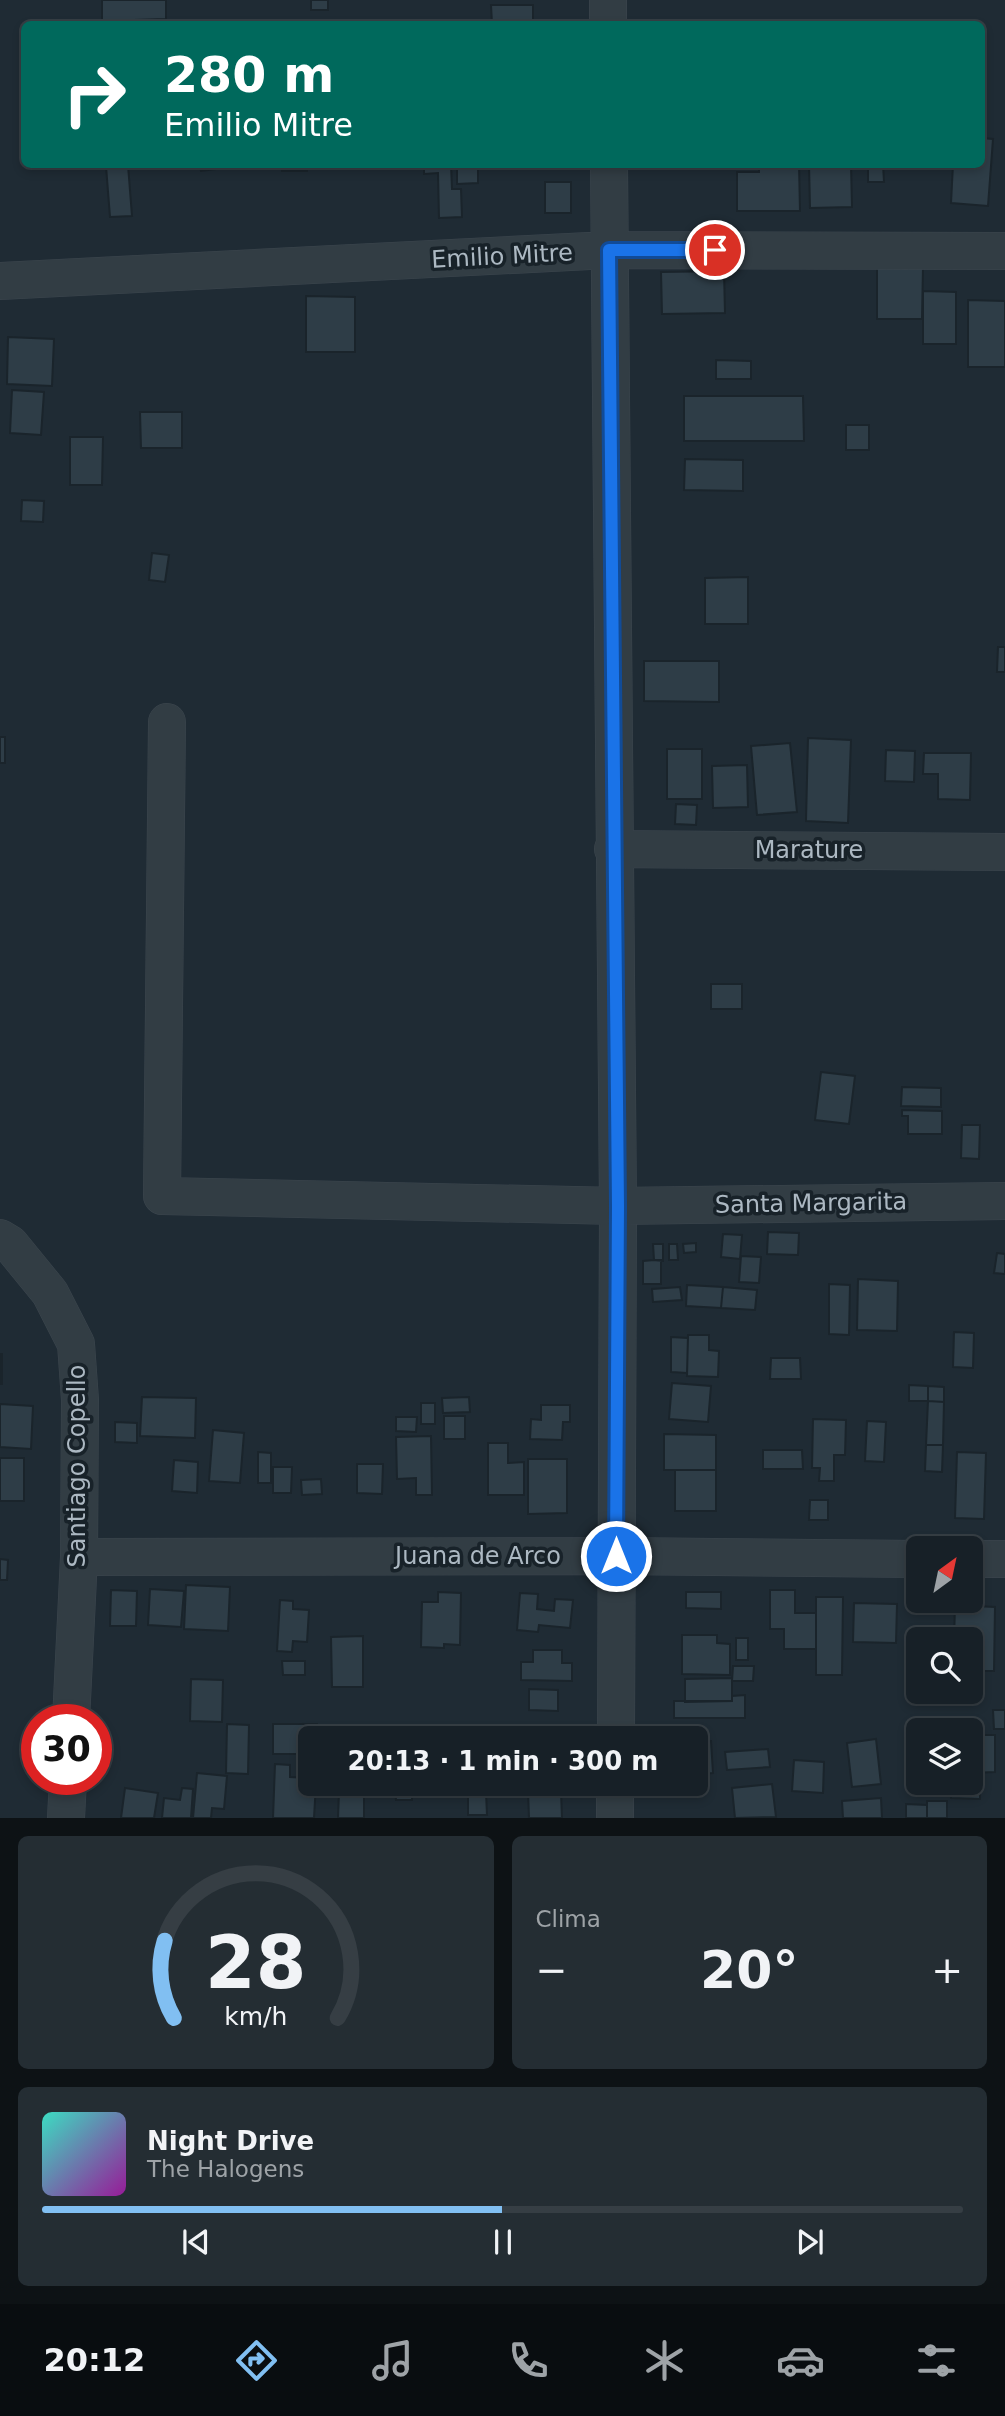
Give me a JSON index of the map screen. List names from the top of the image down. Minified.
{"streets":{"street":["Emilio Mitre","Marature","Santa Margarita","Santiago Copello","Juana de Arco"]},"crossings":[["Santiago Copello","Juana de Arco"]],"north":"top right","page":{"turn":["280 m","Emilio Mitre"],"limit":"30","trip":"20:13 · 1 min · 300 m","tile":"Clima","heat":["−","20°","+"],"song":["Night Drive","The Halogens"],"tabs":"20:12","gauge":["28","km/h"]}}
